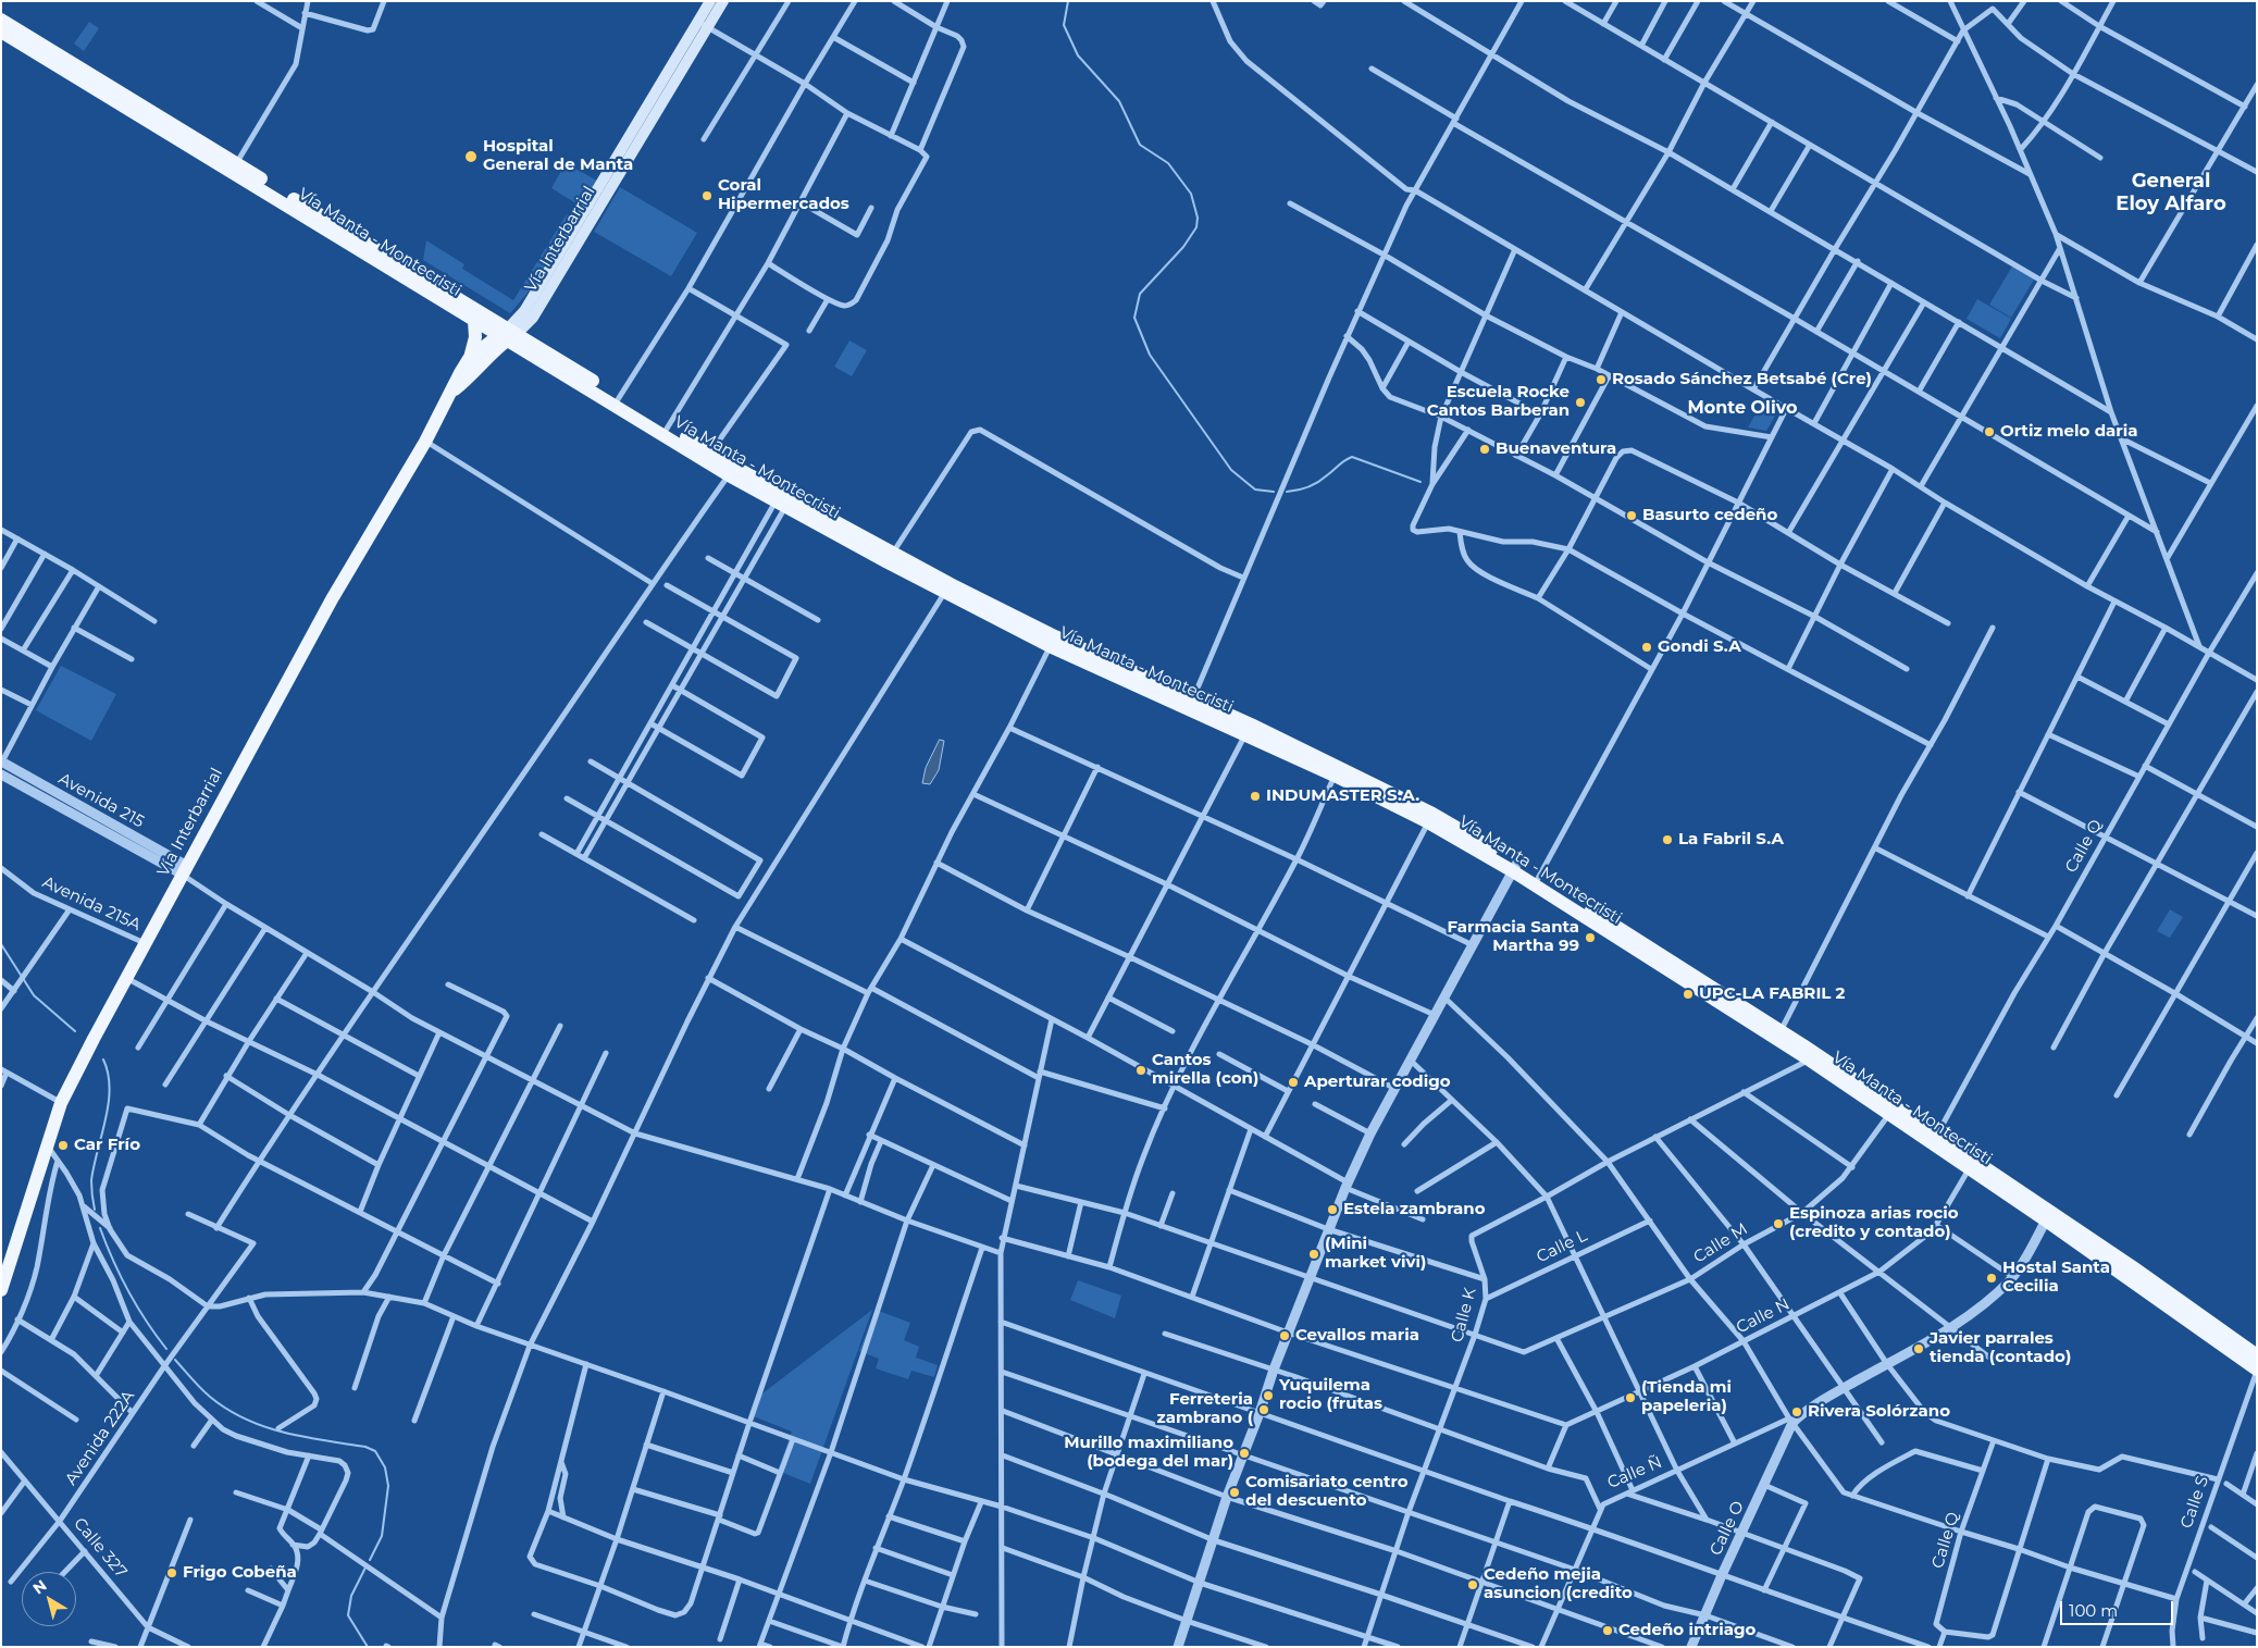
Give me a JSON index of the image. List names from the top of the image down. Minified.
{"streets":{"main road":["Vía Interbarrial","Vía Manta - Montecristi"],"street":["Avenida 215","Calle Q","Avenida 215A","Calle M","Calle L","Calle K","Calle N","Avenida 222A","Calle Ñ","Calle S","Calle O","Calle 327"]},"crossings":[["Vía Interbarrial","Vía Manta - Montecristi"],["Vía Interbarrial","Avenida 215"],["Vía Interbarrial","Avenida 215A"],["Vía Manta - Montecristi","Calle Q"],["Vía Manta - Montecristi","Calle M"],["Vía Manta - Montecristi","Calle K"],["Vía Manta - Montecristi","Calle N"],["Vía Manta - Montecristi","Calle Ñ"],["Vía Manta - Montecristi","Calle S"],["Calle M","Calle K"],["Calle L","Calle K"],["Avenida 222A","Calle 327"],["Calle Ñ","Calle O"]],"districts":["General Eloy Alfaro","Monte Olivo"],"places":["Hospital General de Manta","Coral Hipermercados","Rosado Sánchez Betsabé (Cre)","Escuela Rocke Cantos Barberan","Ortiz melo daria","Buenaventura","Basurto cedeño","Gondi S.A","INDUMASTER S.A.","La Fabril S.A","Farmacia Santa Martha 99","UPC-LA FABRIL 2","Cantos mirella (con)","Aperturar codigo","Car Frío","Estela zambrano","Espinoza arias rocio (credito y contado)","(Mini market vivi)","Hostal Santa Cecilia","Cevallos maria","Javier parrales tienda (contado)","Yuquilema rocio (frutas","(Tienda mi papeleria)","Ferreteria zambrano (","Rivera Solórzano","Murillo maximiliano (bodega del mar)","Comisariato centro del descuento","Frigo Cobeña","Cedeño mejia asuncion (credito","Cedeño intriago"],"scale_bar":"100 m","north":"top left"}
